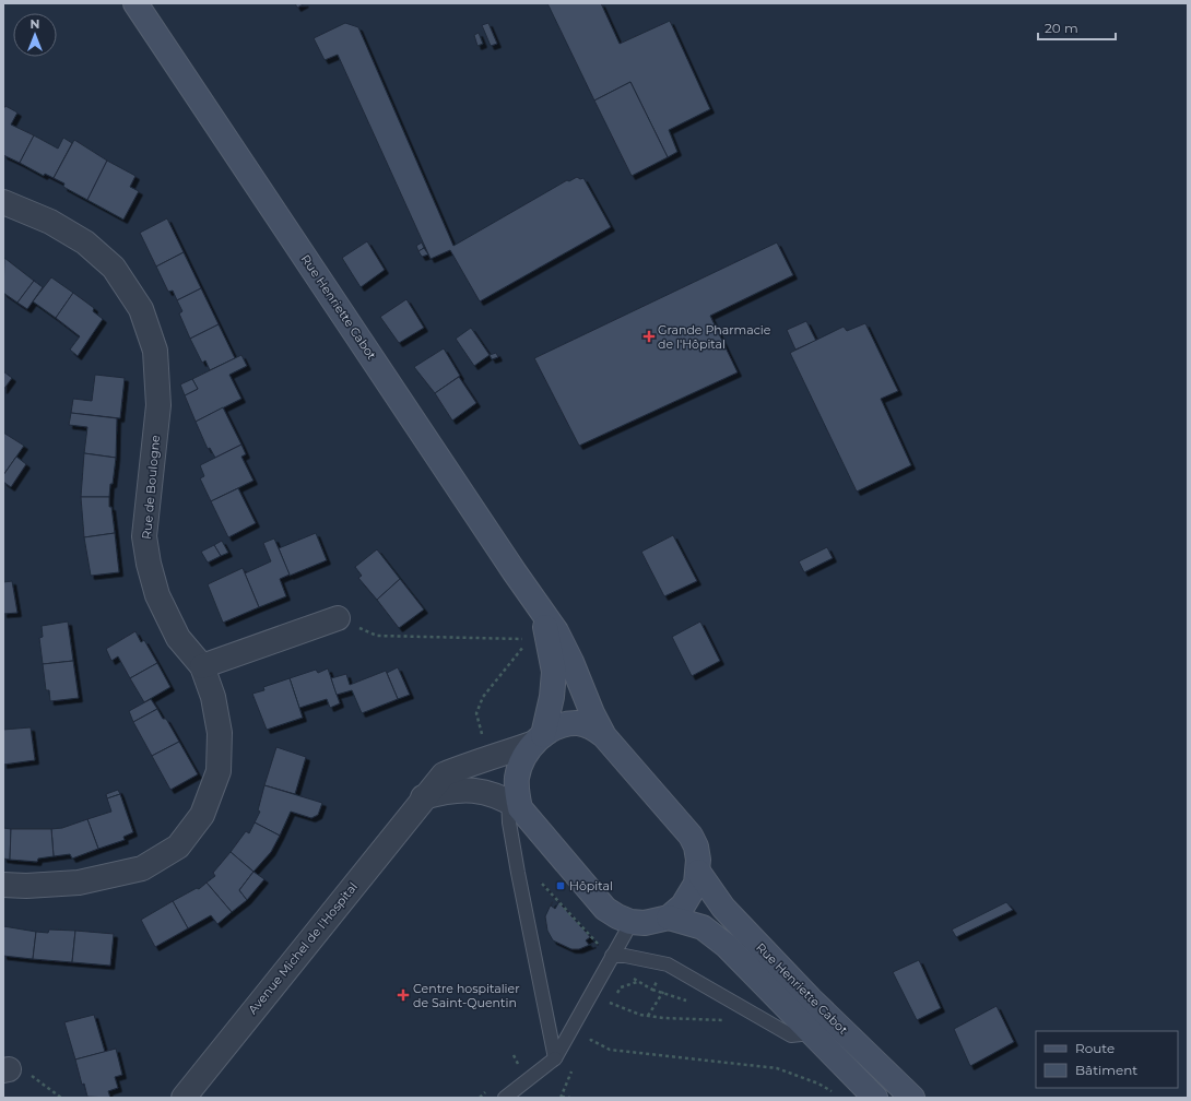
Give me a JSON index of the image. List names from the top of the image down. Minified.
{"streets":{"street":["Rue Henriette Cabot","Rue de Boulogne","Avenue Michel de l'Hospital"]},"crossings":[["Rue Henriette Cabot","Avenue Michel de l'Hospital"]],"places":{"health":["Grande Pharmacie de l'Hôpital","Centre hospitalier de Saint-Quentin"],"transit":["Hôpital"]},"legend":["Route","Bâtiment"],"scale_bar":"20 m","north":"top"}
